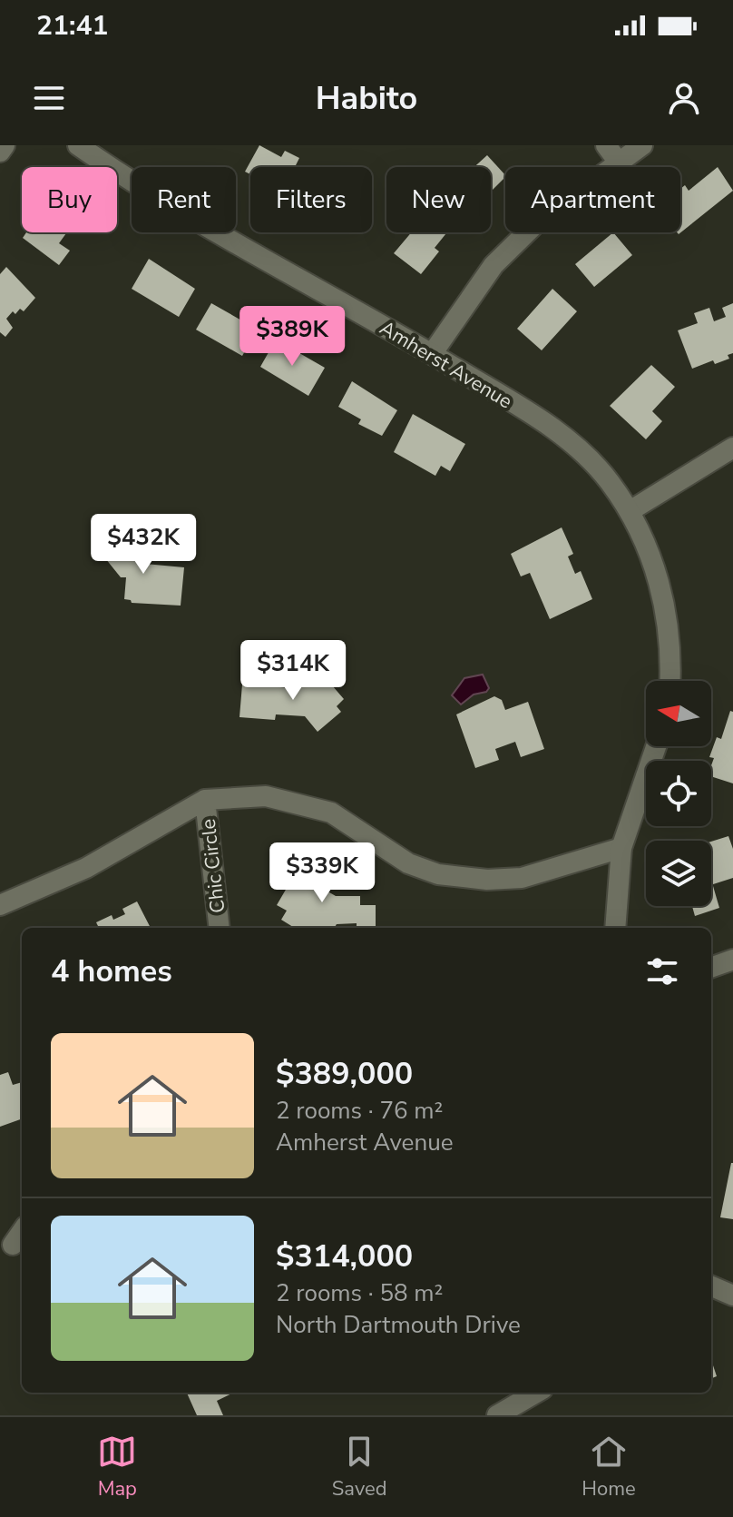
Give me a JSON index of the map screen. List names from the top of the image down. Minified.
{"streets":{"street":["Amherst Avenue","Chic Circle"]},"north":"left","page":{"status":"21:41","header":"Habito","chip":["Buy","Rent","Filters","New","Apartment"],"price":["$389K","$432K","$314K","$339K"],"heading":"4 homes","list":[{"name":"$389,000","note":"2 rooms · 76 m² · Amherst Avenue"},{"name":"$314,000","note":"2 rooms · 58 m² · North Dartmouth Drive"}],"tabs":["Map","Saved","Home"]}}
